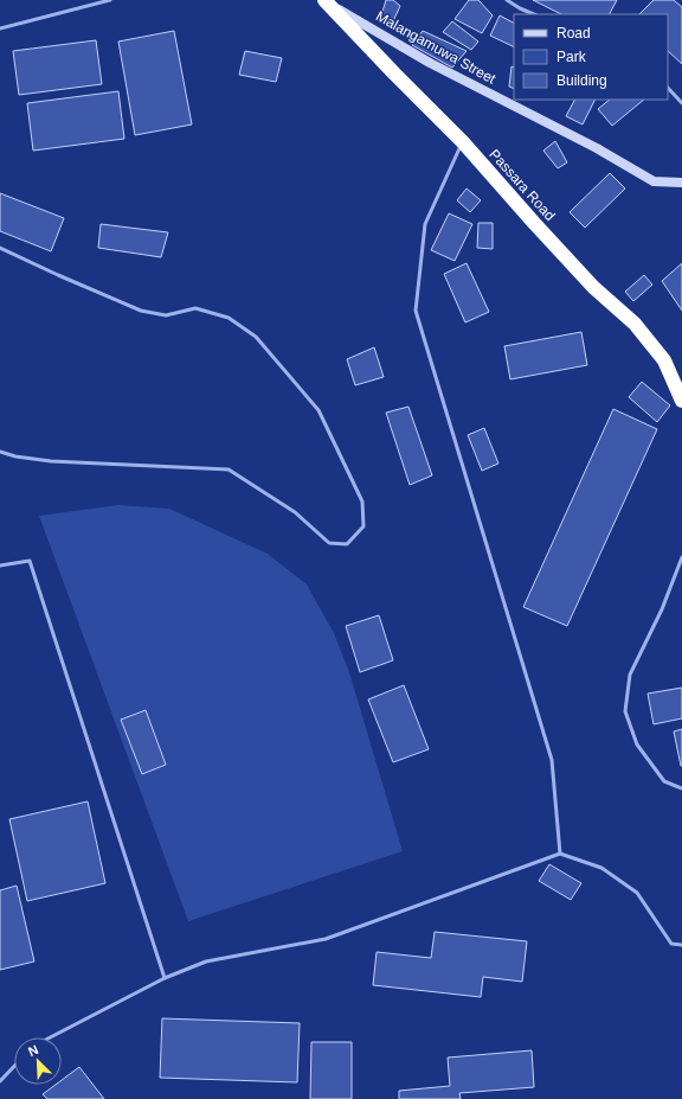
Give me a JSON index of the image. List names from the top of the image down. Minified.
{"streets":{"highway":["Passara Road"],"street":["Malangamuwa Street"]},"crossings":[["Malangamuwa Street","Passara Road"]],"legend":["Road","Park","Building"],"north":"top left"}
